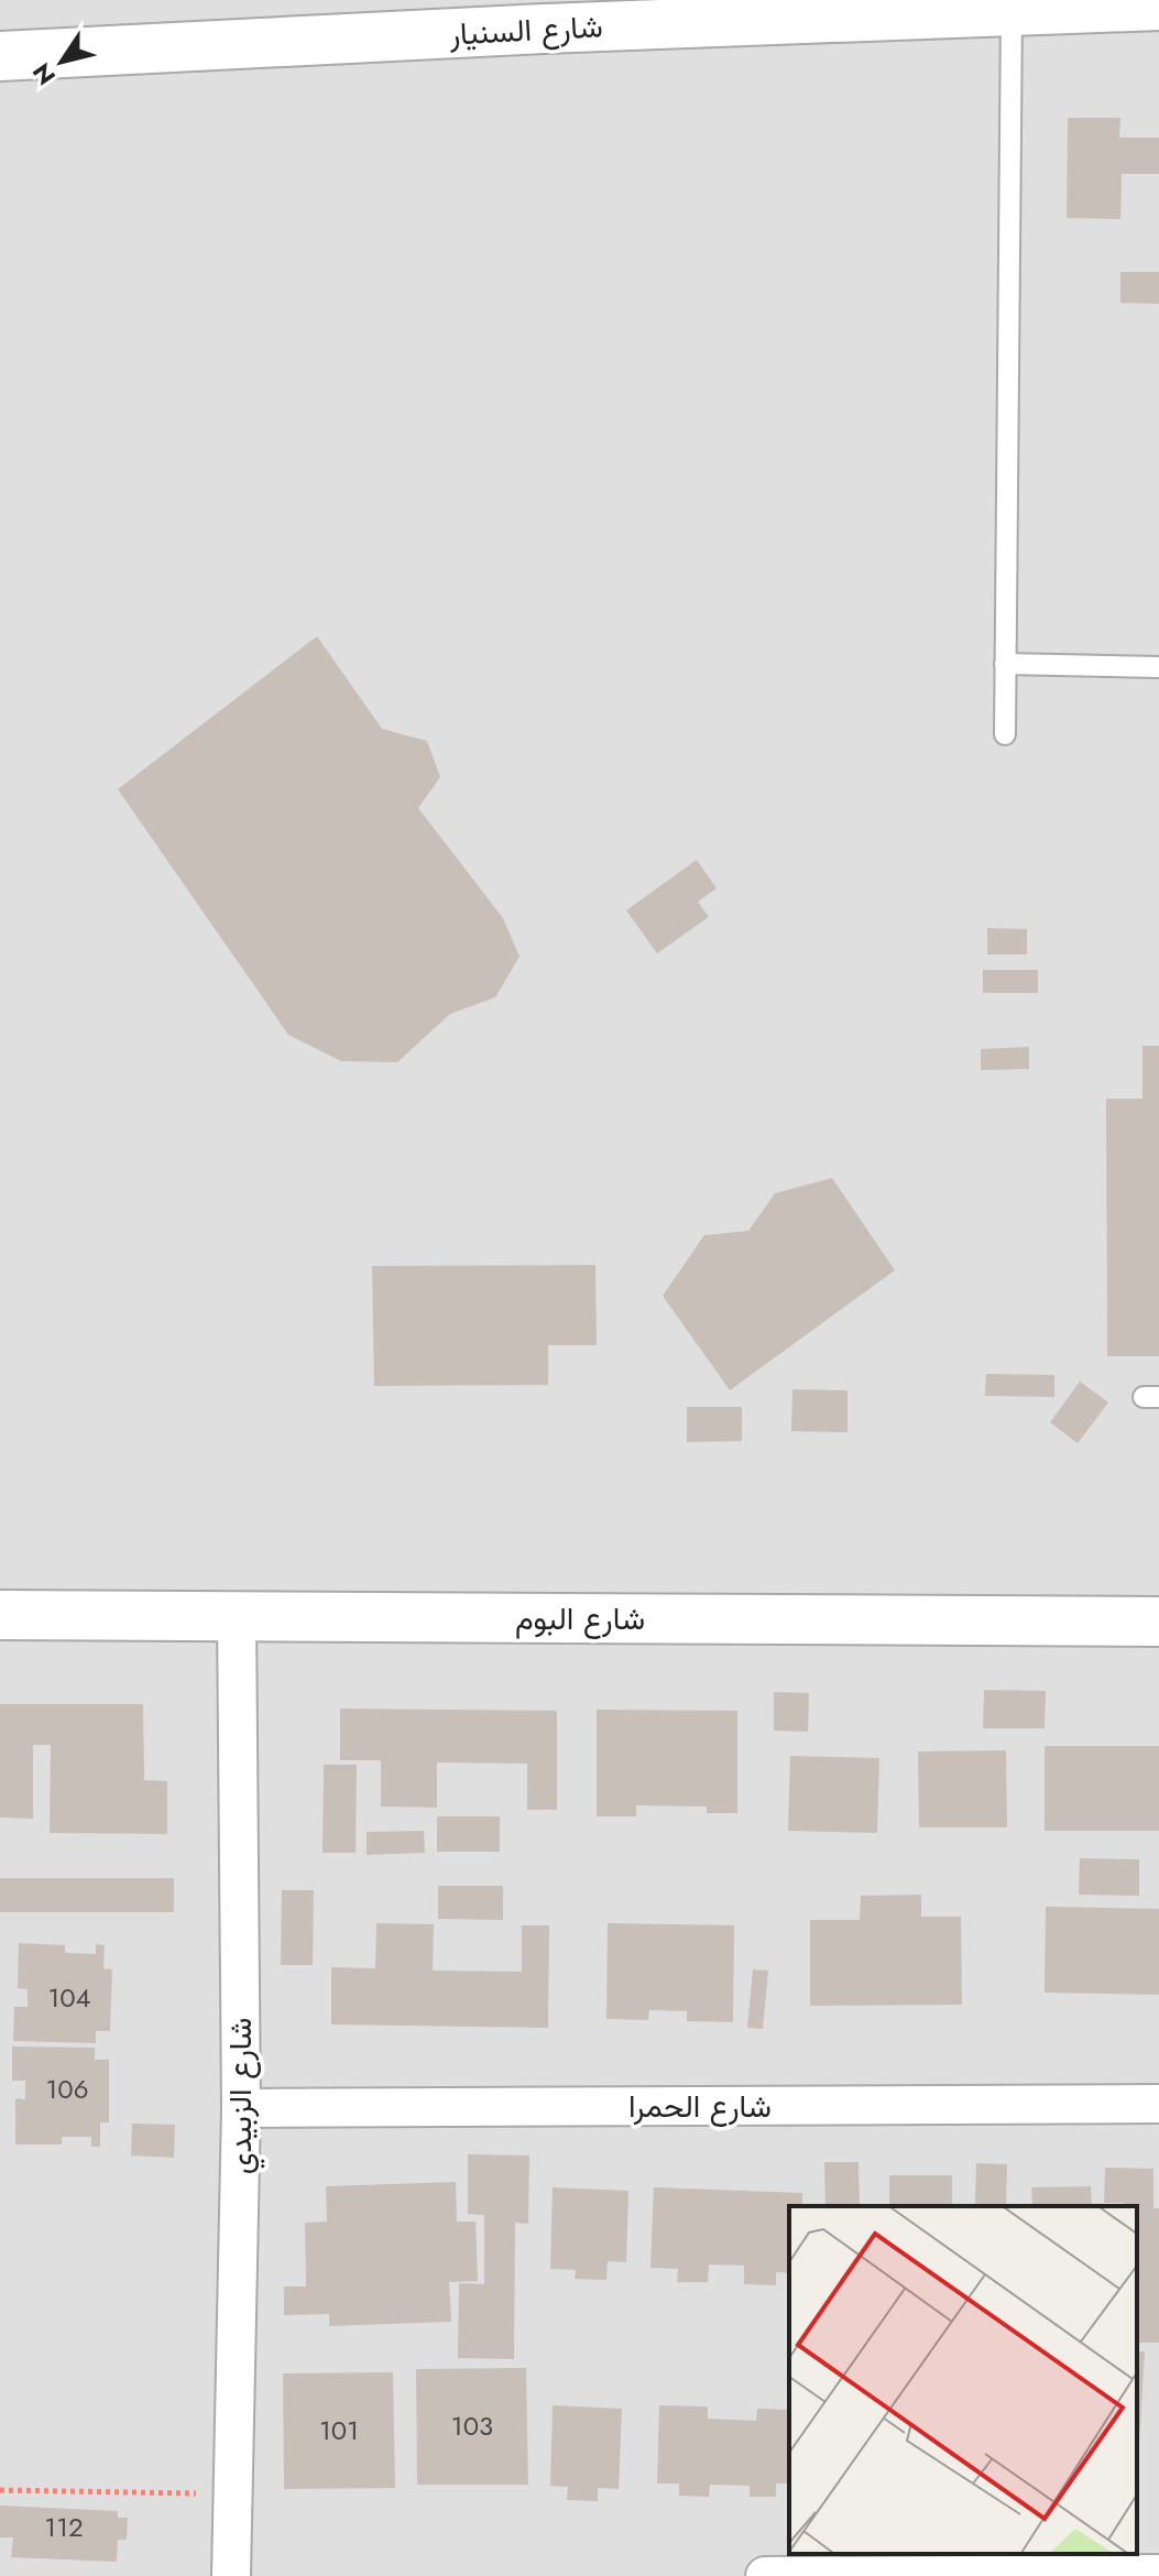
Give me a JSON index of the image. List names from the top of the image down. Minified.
{"streets":{"street":["شارع السنيار","شارع البوم","شارع الزبيدي","شارع الحمرا"]},"crossings":[["شارع البوم","شارع الزبيدي"],["شارع الزبيدي","شارع الحمرا"]],"house_numbers":["104","106","103","101","112"],"north":"bottom left"}
